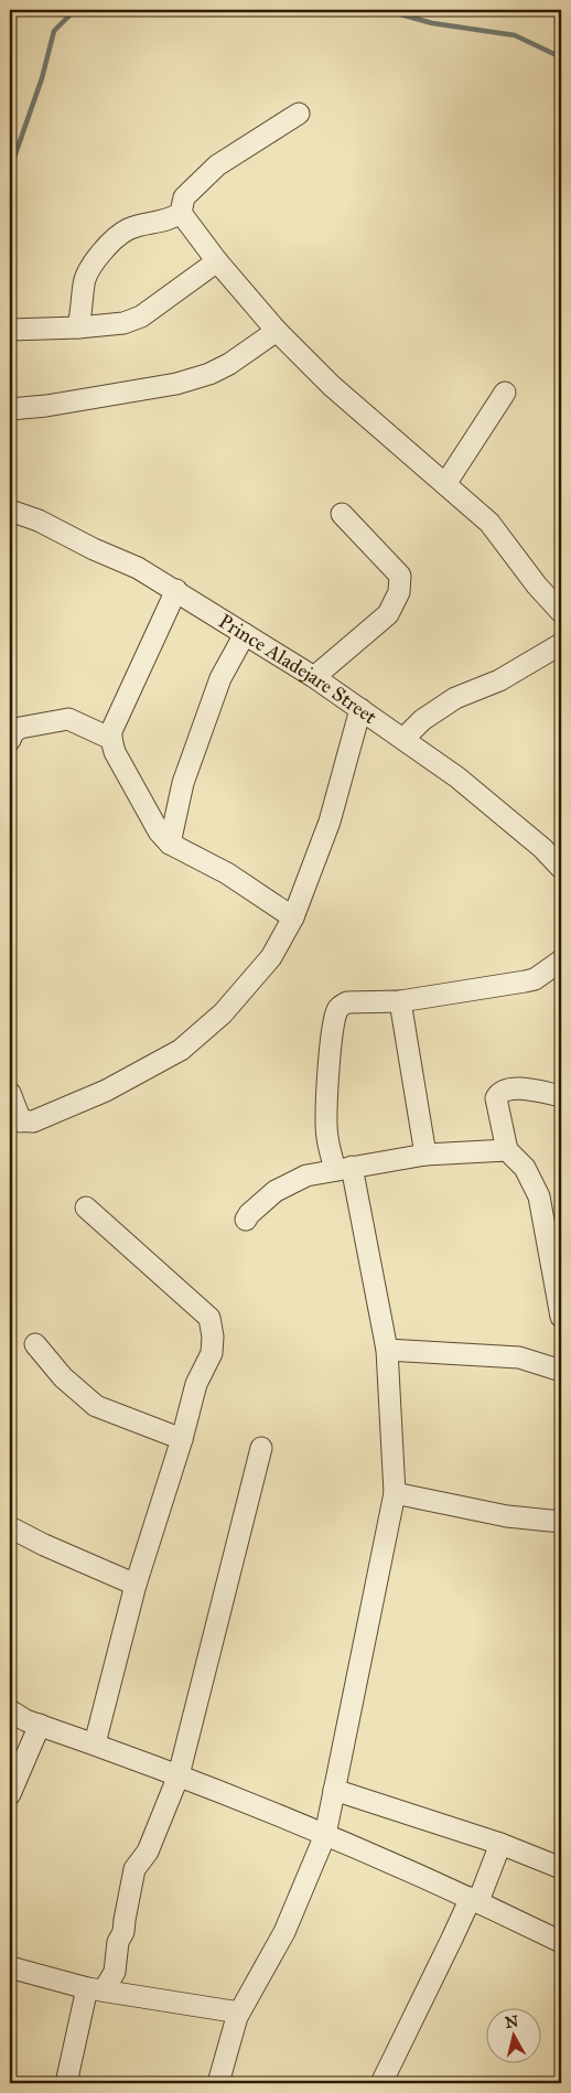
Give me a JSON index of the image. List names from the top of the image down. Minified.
{"streets":{"street":["Prince Aladejare Street"]},"north":"top"}
